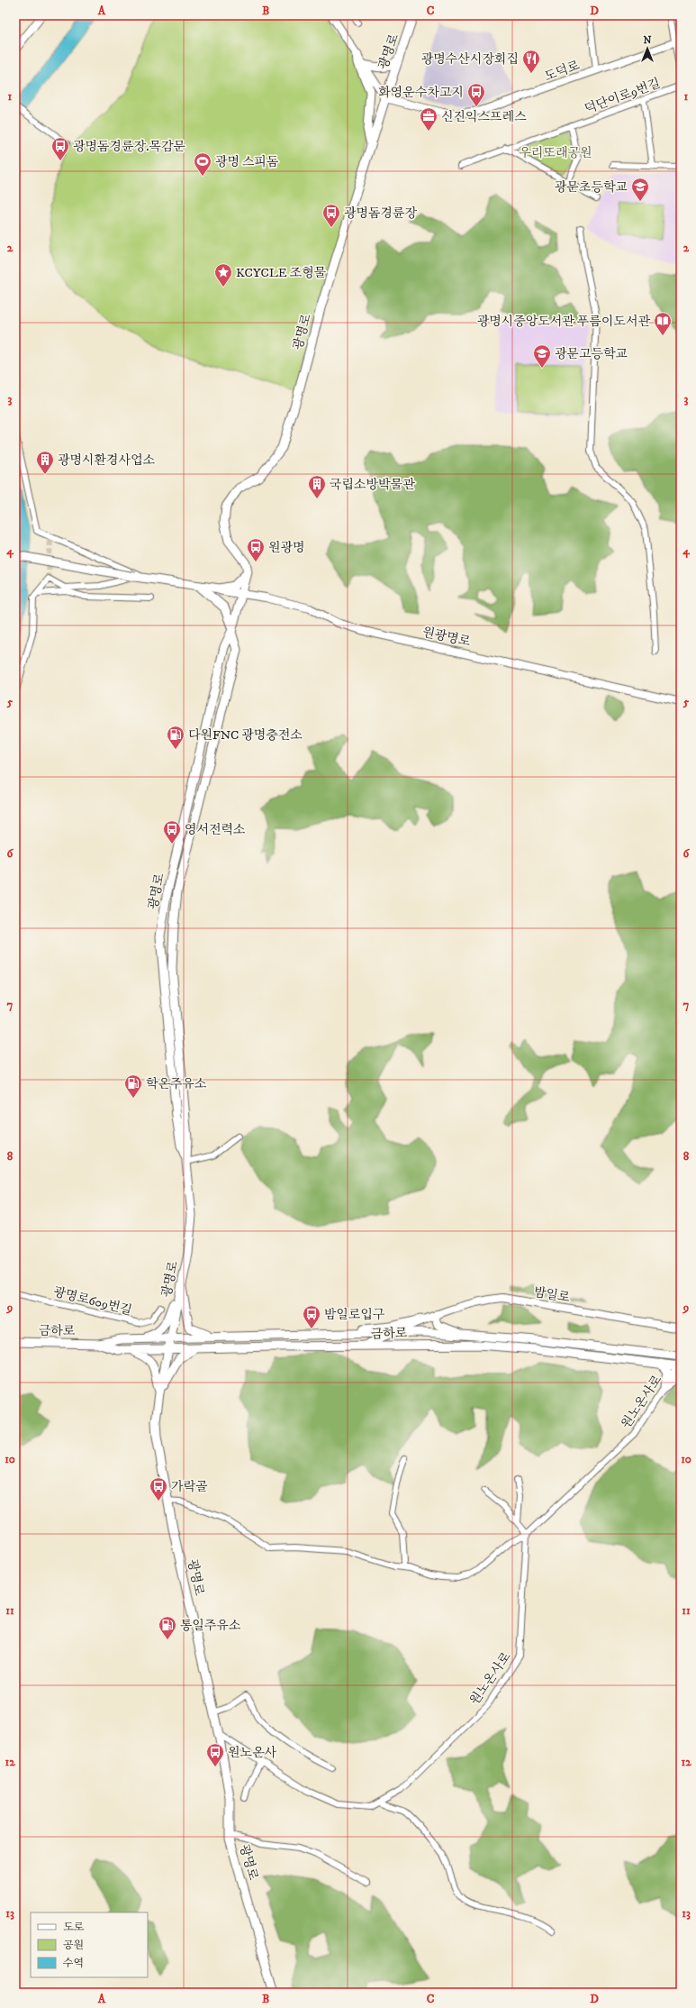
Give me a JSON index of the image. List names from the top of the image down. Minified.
{"streets":{"main road":["광명로","원광명로","금하로"],"street":["도덕로","덕단이로9번길","밤일로","광명로609번길","원노온사로"]},"crossings":[["광명로","도덕로"],["광명로","원광명로"],["광명로","금하로"],["광명로","원노온사로"],["밤일로","금하로"],["금하로","원노온사로"]],"parks":["우리또래공원"],"places":{"restaurant":["광명수산시장회집"],"bus stop":["화영운수차고지","광명돔경륜장.목감문","광명돔경륜장","원광명","영서전력소","밤일로입구","가락골","원노온사"],"office":["신진익스프레스"],"sports":["광명 스피돔"],"school or university":["광문초등학교","광문고등학교"],"place":["KCYCLE 조형물"],"library":["광명시중앙도서관 푸름이도서관"],"building":["광명시환경사업소","국립소방박물관"],"fuel station":["다원FNC 광명충전소","학온주유소","통일주유소"]},"legend":["도로","공원","수역"],"north":"top","grid":{"columns":["A","B","C","D"],"rows":["1","2","3","4","5","6","7","8","9","10","11","12","13"]}}
